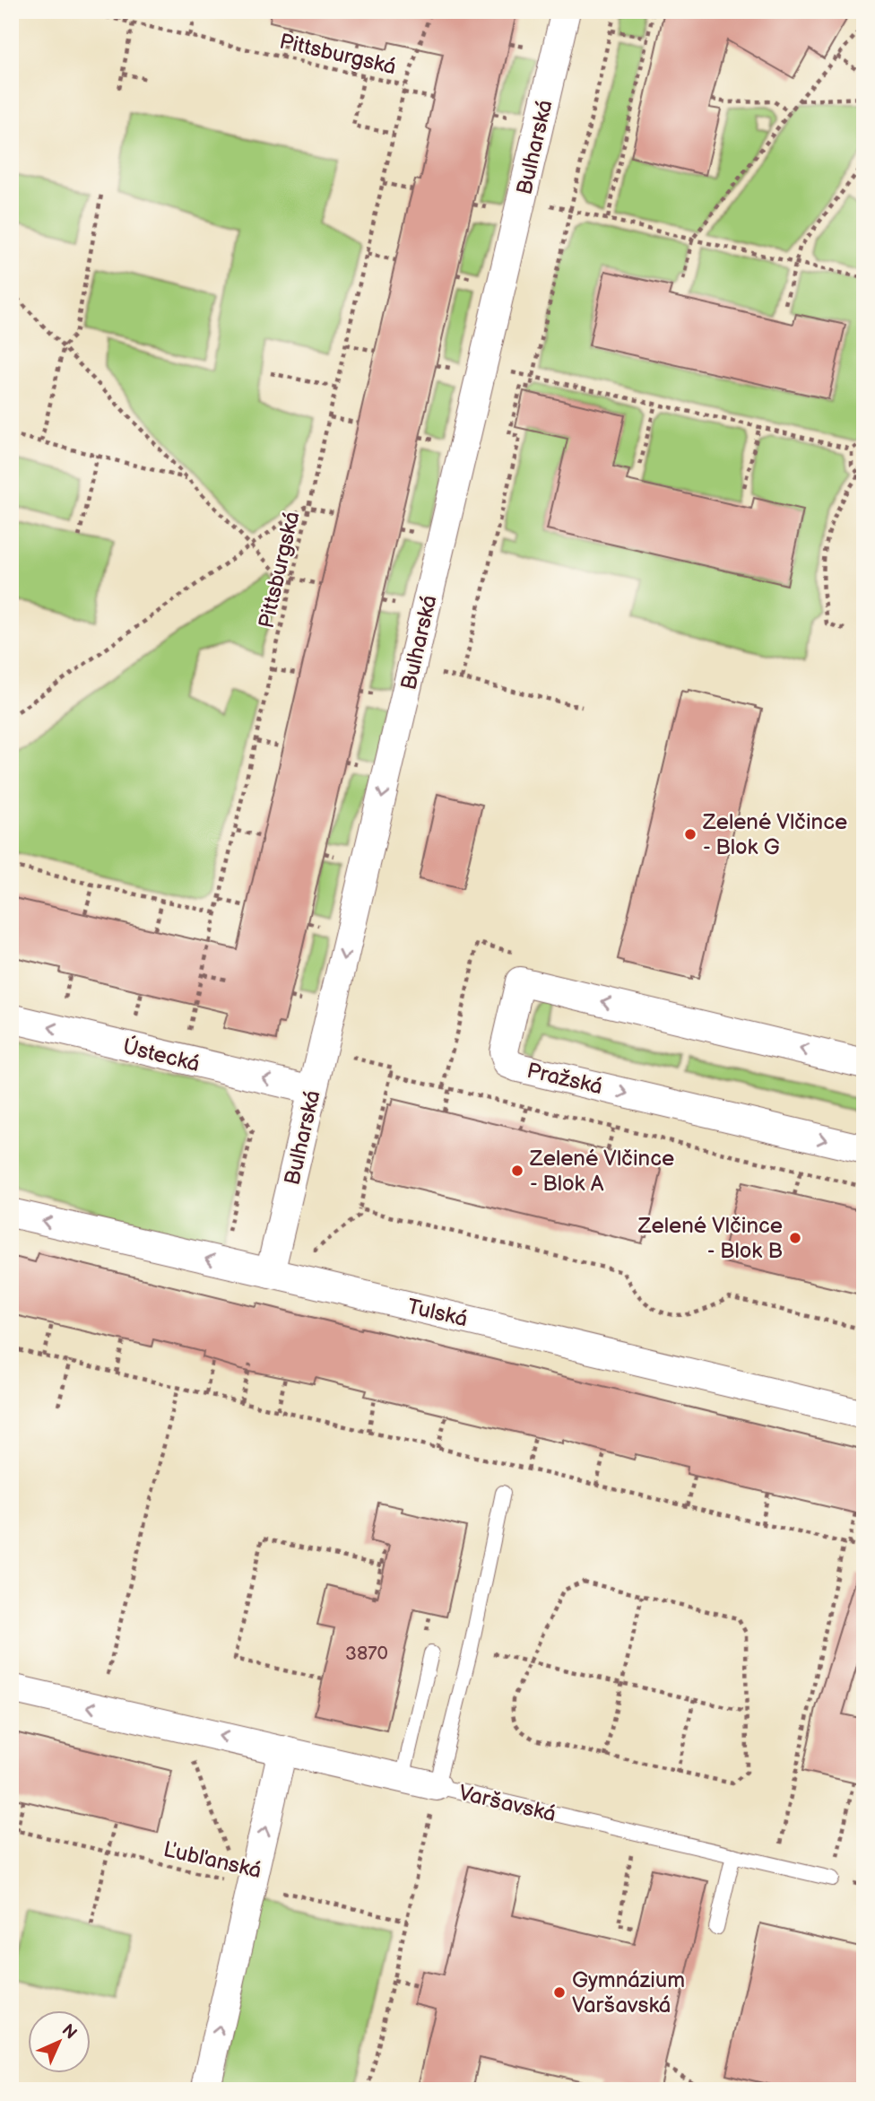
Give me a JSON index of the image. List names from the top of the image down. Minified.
{"streets":{"street":["Bulharská","Ústecká","Pražská","Tulská","Varšavská"],"path":["Pittsburgská","Ľubľanská"]},"crossings":[["Pittsburgská","Ústecká"],["Bulharská","Ústecká"],["Bulharská","Tulská"]],"one_way":["Ústecká"],"places":["Zelené Vlčince - Blok G","Zelené Vlčince - Blok A","Zelené Vlčince - Blok B","Gymnázium Varšavská"],"house_numbers":["3870"],"north":"top right"}
